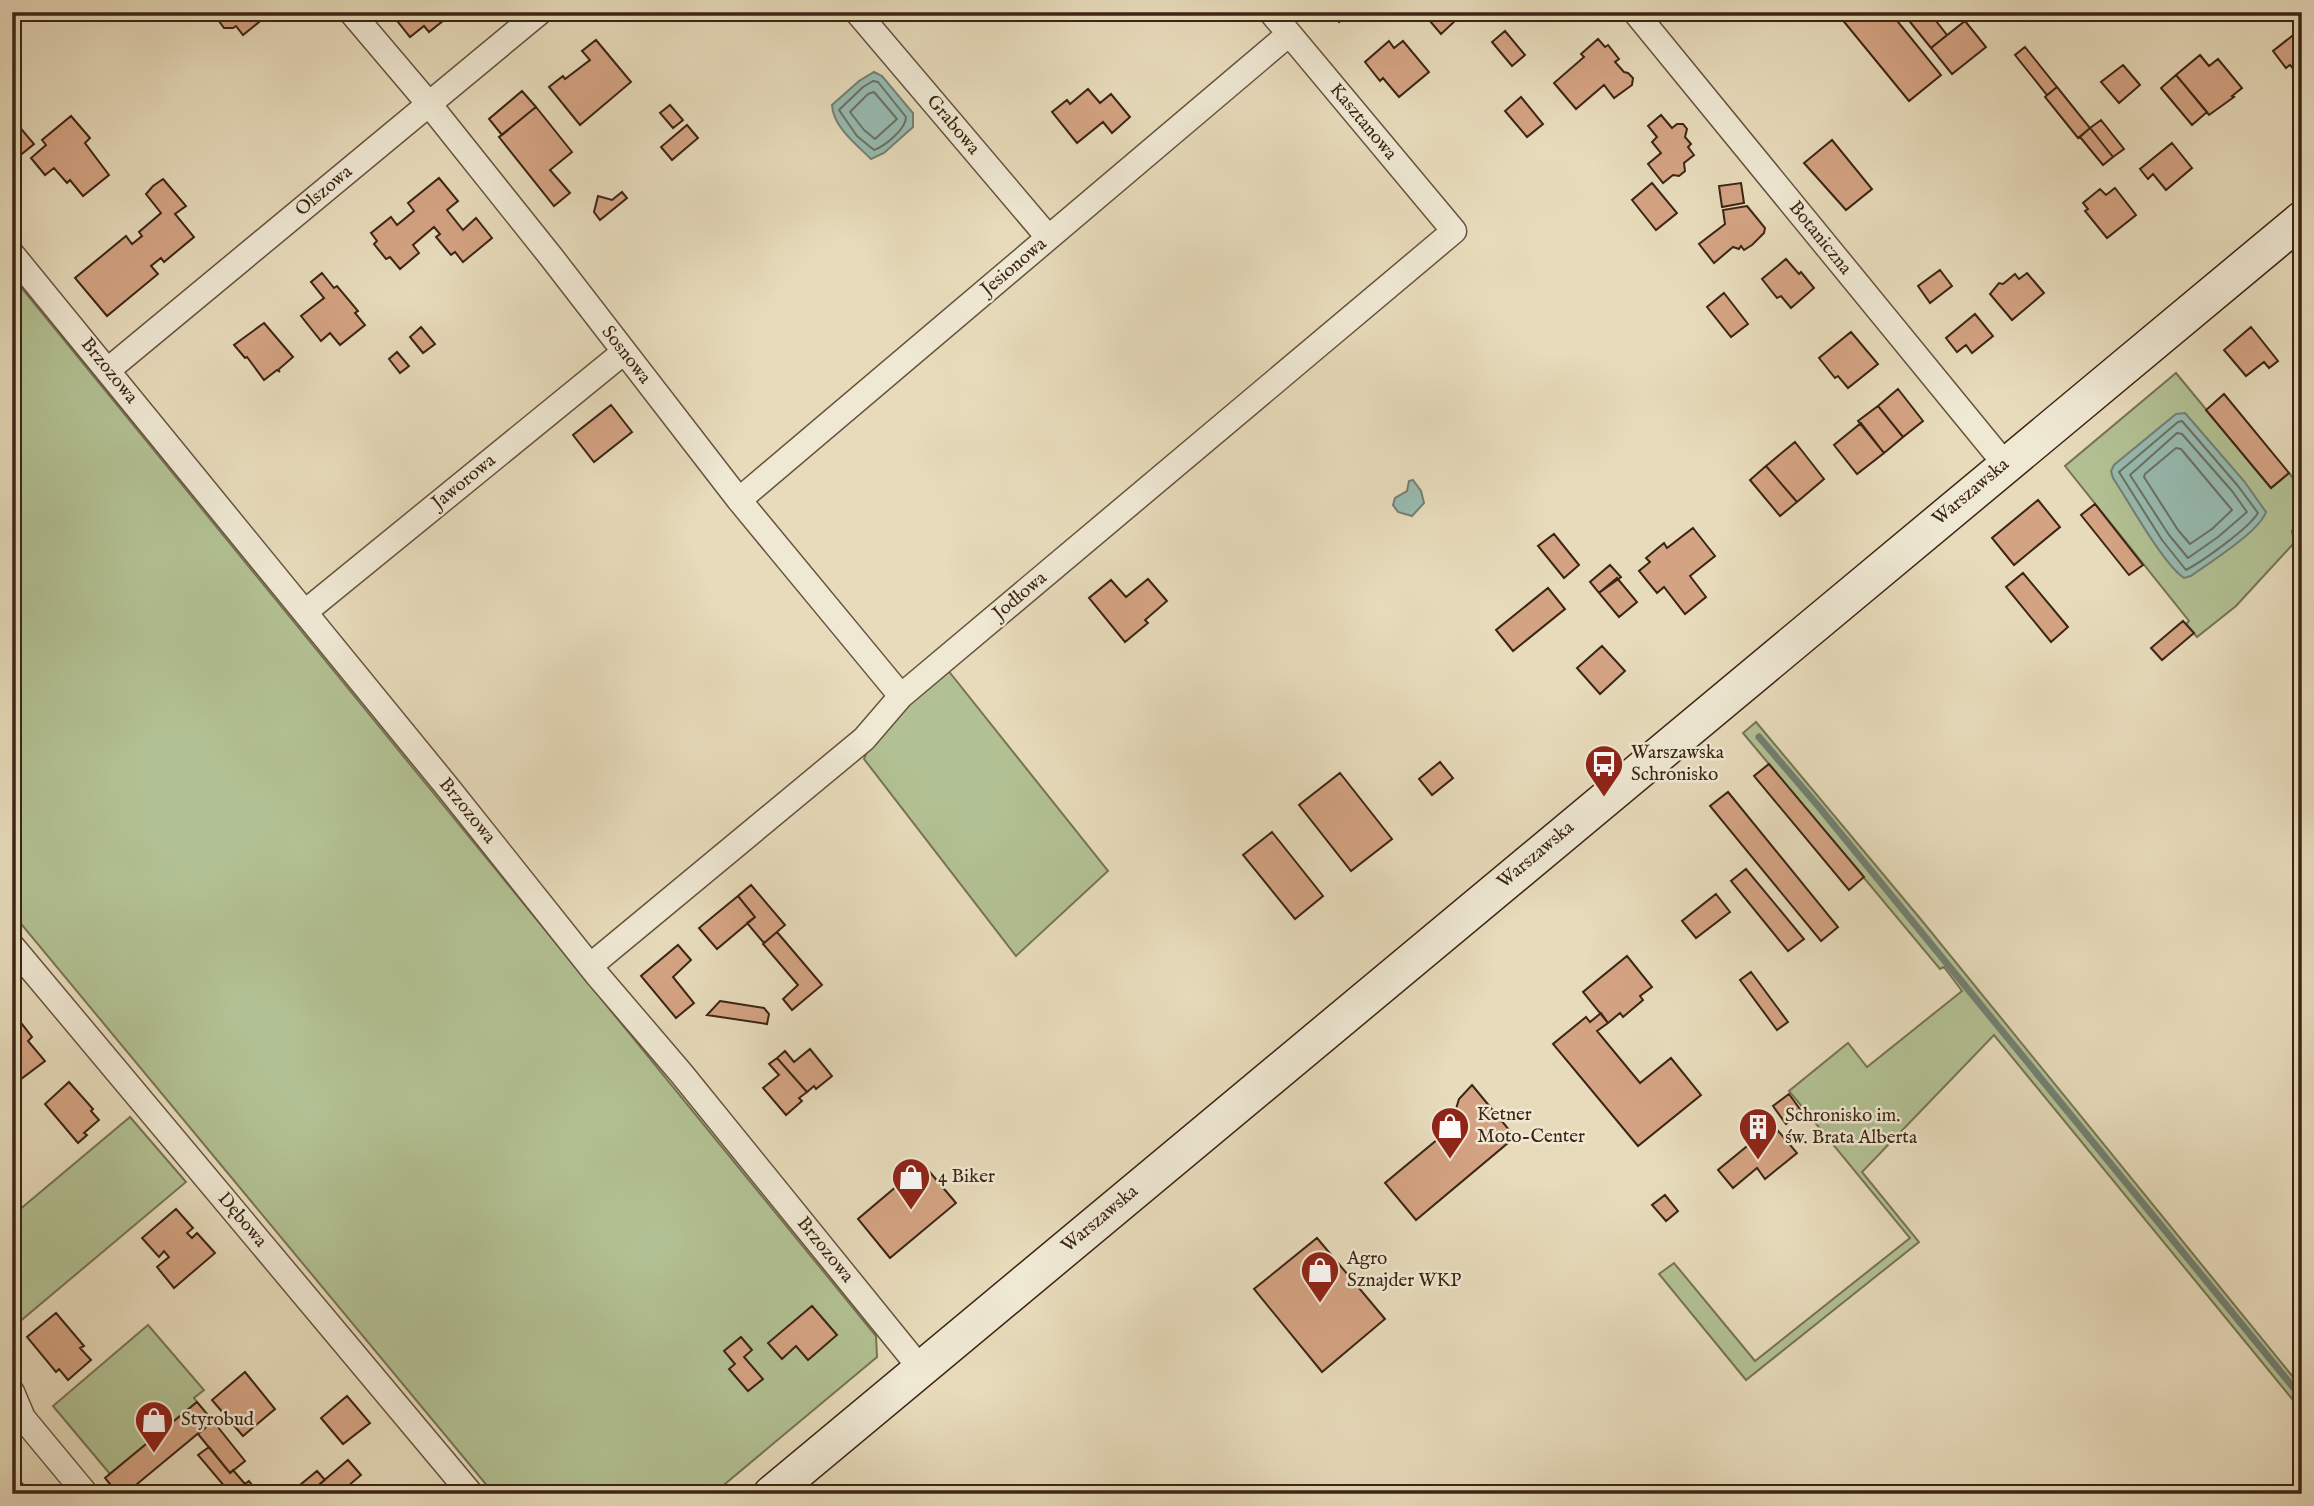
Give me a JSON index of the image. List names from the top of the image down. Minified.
{"streets":{"main road":["Warszawska"],"street":["Kasztanowa","Grabowa","Olszowa","Botaniczna","Jesionowa","Sosnowa","Brzozowa","Jaworowa","Jodłowa","Dębowa"]},"crossings":[["Kasztanowa","Jesionowa"],["Kasztanowa","Jodłowa"],["Grabowa","Jesionowa"],["Olszowa","Sosnowa"],["Olszowa","Brzozowa"],["Botaniczna","Warszawska"],["Jesionowa","Sosnowa"],["Sosnowa","Jaworowa"],["Sosnowa","Jodłowa"],["Brzozowa","Jaworowa"],["Brzozowa","Warszawska"],["Brzozowa","Jodłowa"]],"places":{"bus stop":["Warszawska Schronisko"],"shop":["Ketner Moto-Center","4 Biker","Agro Sznajder WKP","Styrobud"],"building":["Schronisko im. św. Brata Alberta"]}}
